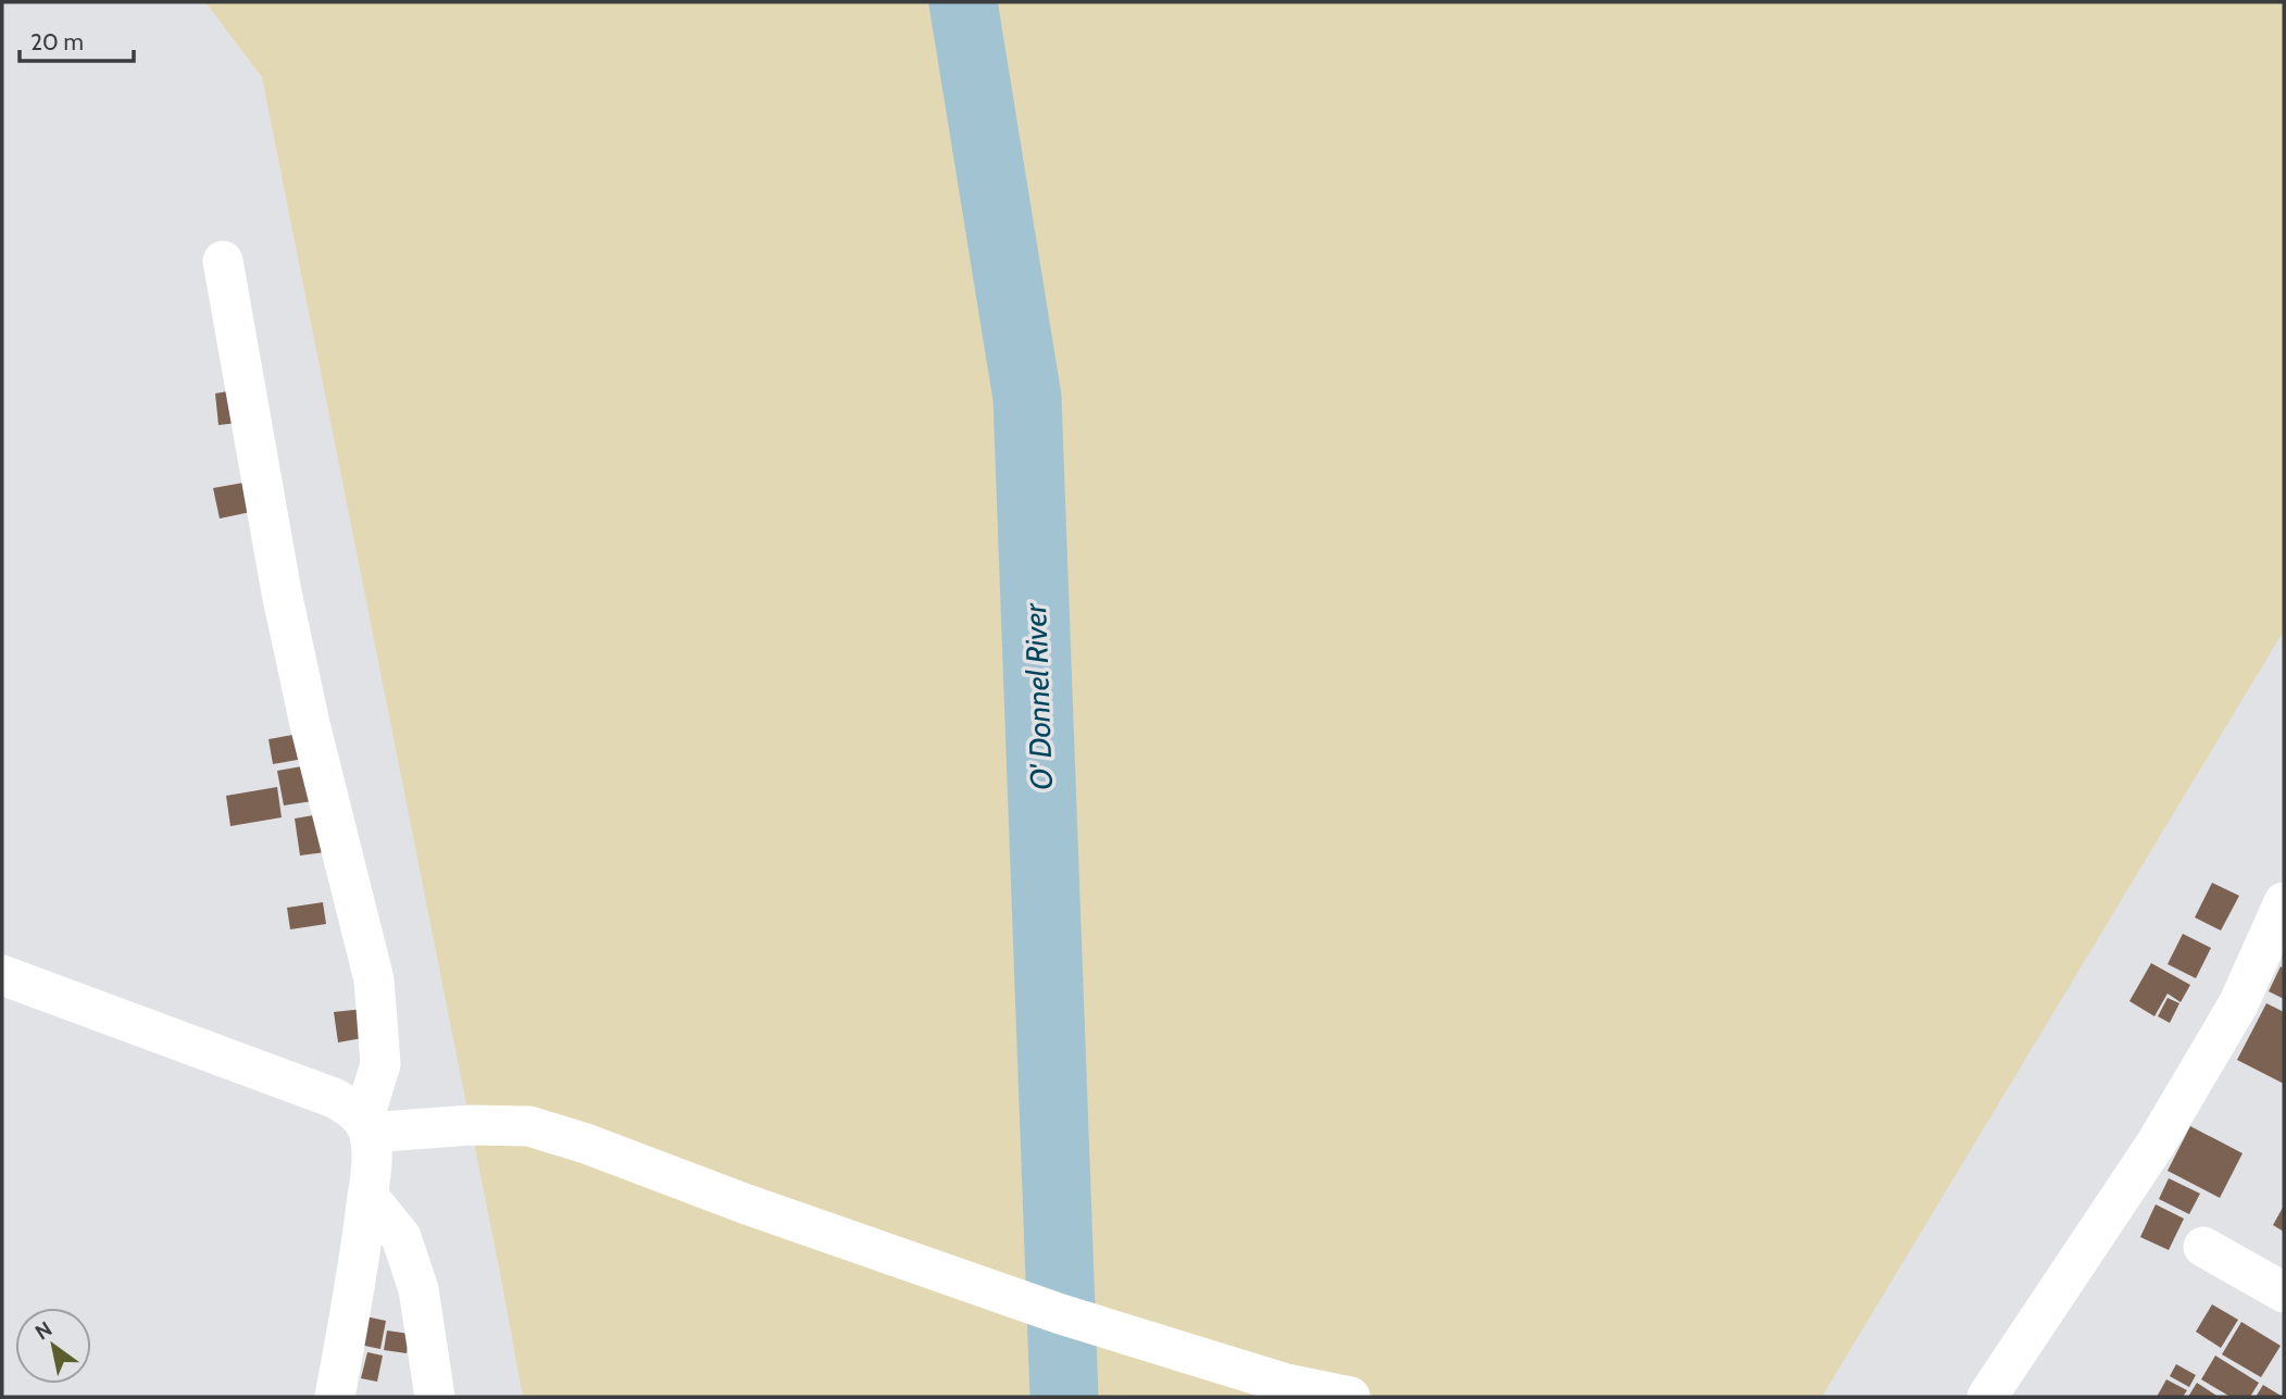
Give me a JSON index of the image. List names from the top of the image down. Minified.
{"water":["O' Donnel River"],"scale_bar":"20 m","north":"top left"}
